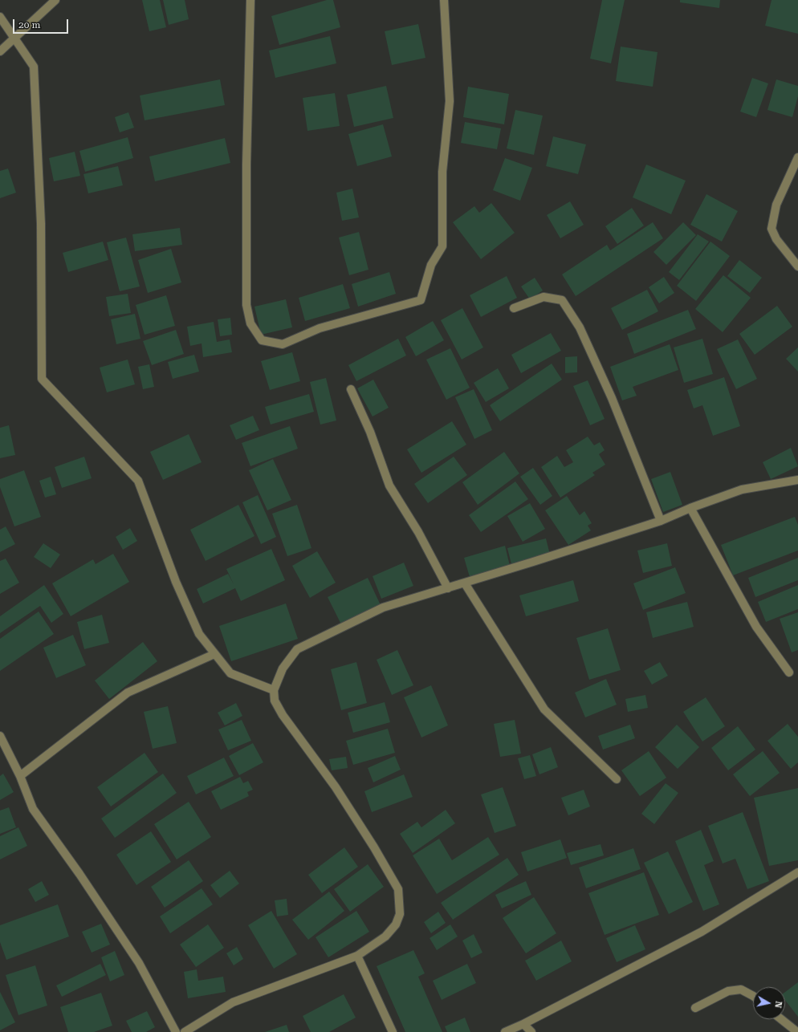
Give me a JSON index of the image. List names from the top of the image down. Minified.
{"scale_bar":"20 m","north":"right"}
